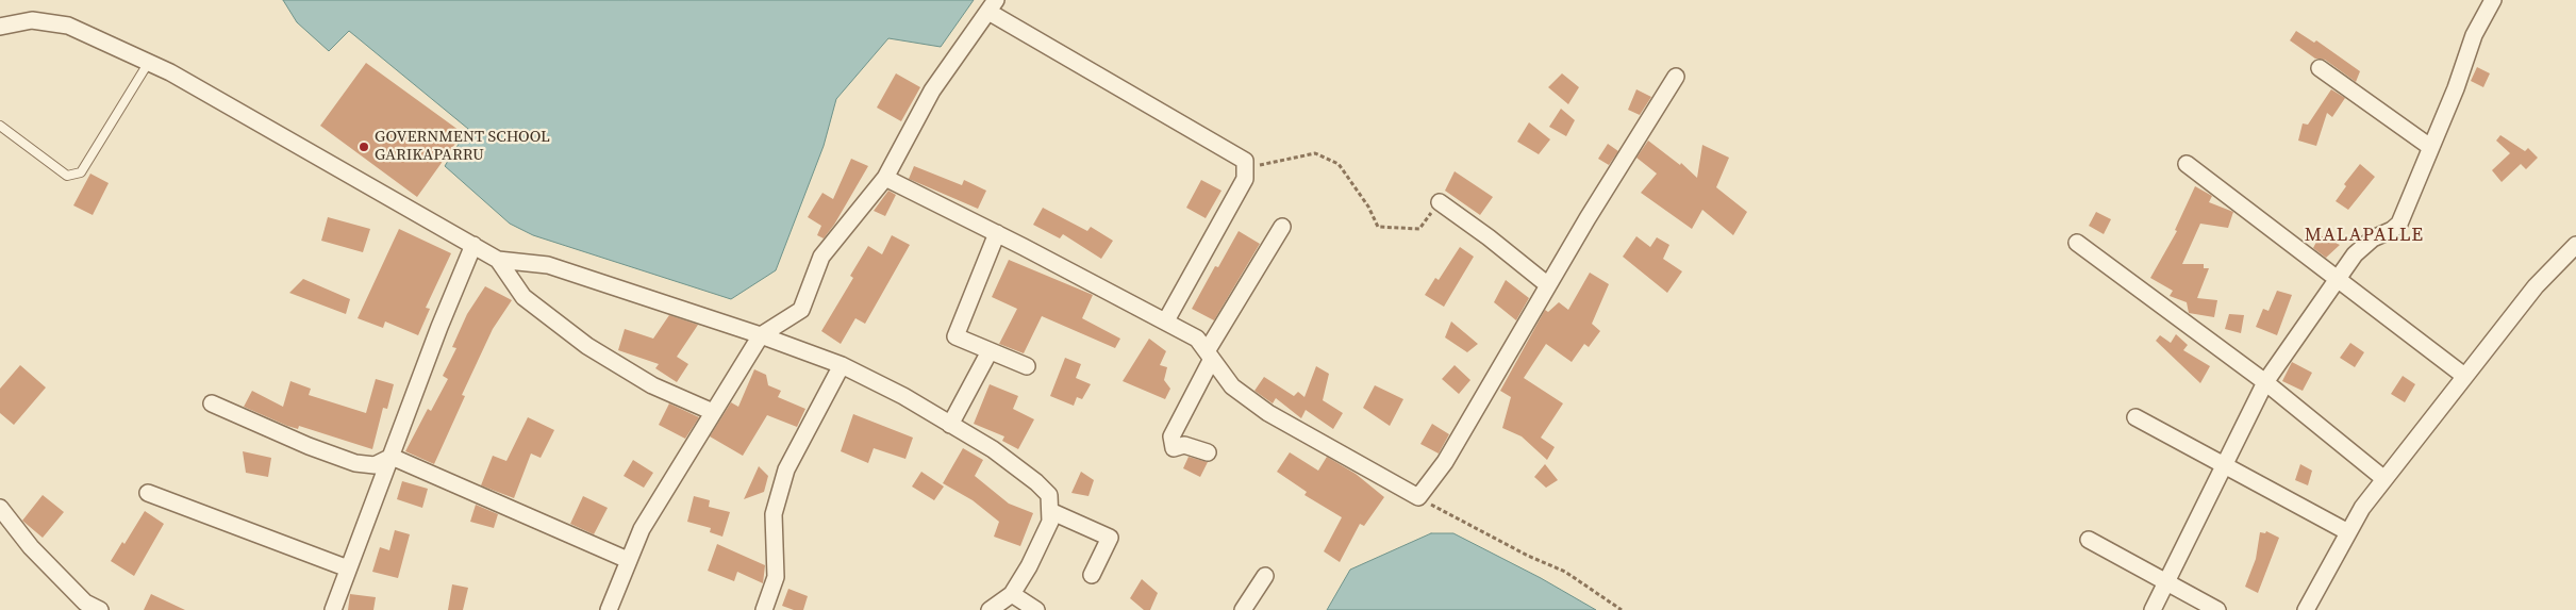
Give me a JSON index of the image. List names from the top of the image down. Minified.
{"districts":["MALAPALLE"],"places":["GOVERNMENT SCHOOL GARIKAPARRU"]}
